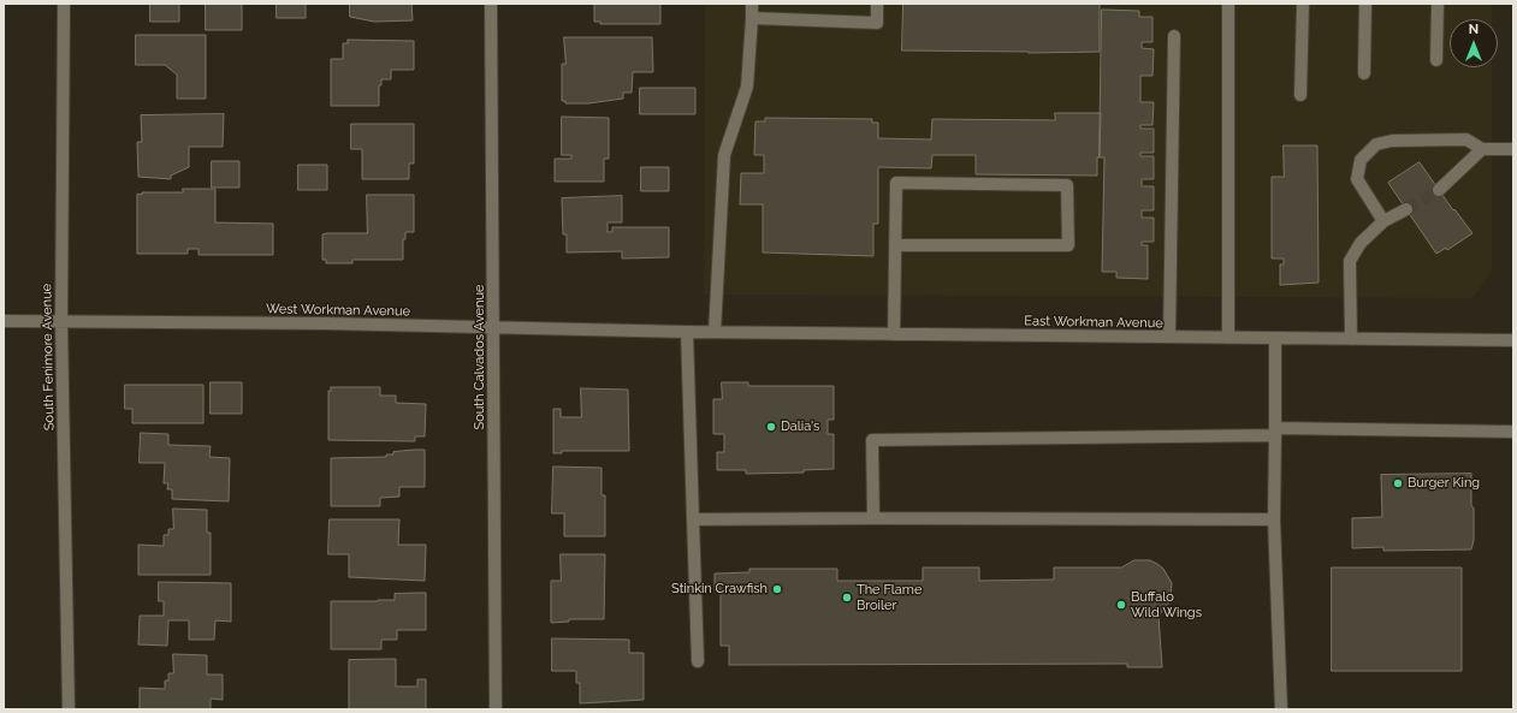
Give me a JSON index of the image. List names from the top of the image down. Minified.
{"streets":{"street":["West Workman Avenue","East Workman Avenue","South Fenimore Avenue","South Calvados Avenue"]},"crossings":[["West Workman Avenue","East Workman Avenue"],["West Workman Avenue","South Fenimore Avenue"],["West Workman Avenue","South Calvados Avenue"]],"places":["Dalia's","Burger King","Stinkin Crawfish","The Flame Broiler","Buffalo Wild Wings"],"north":"top"}
